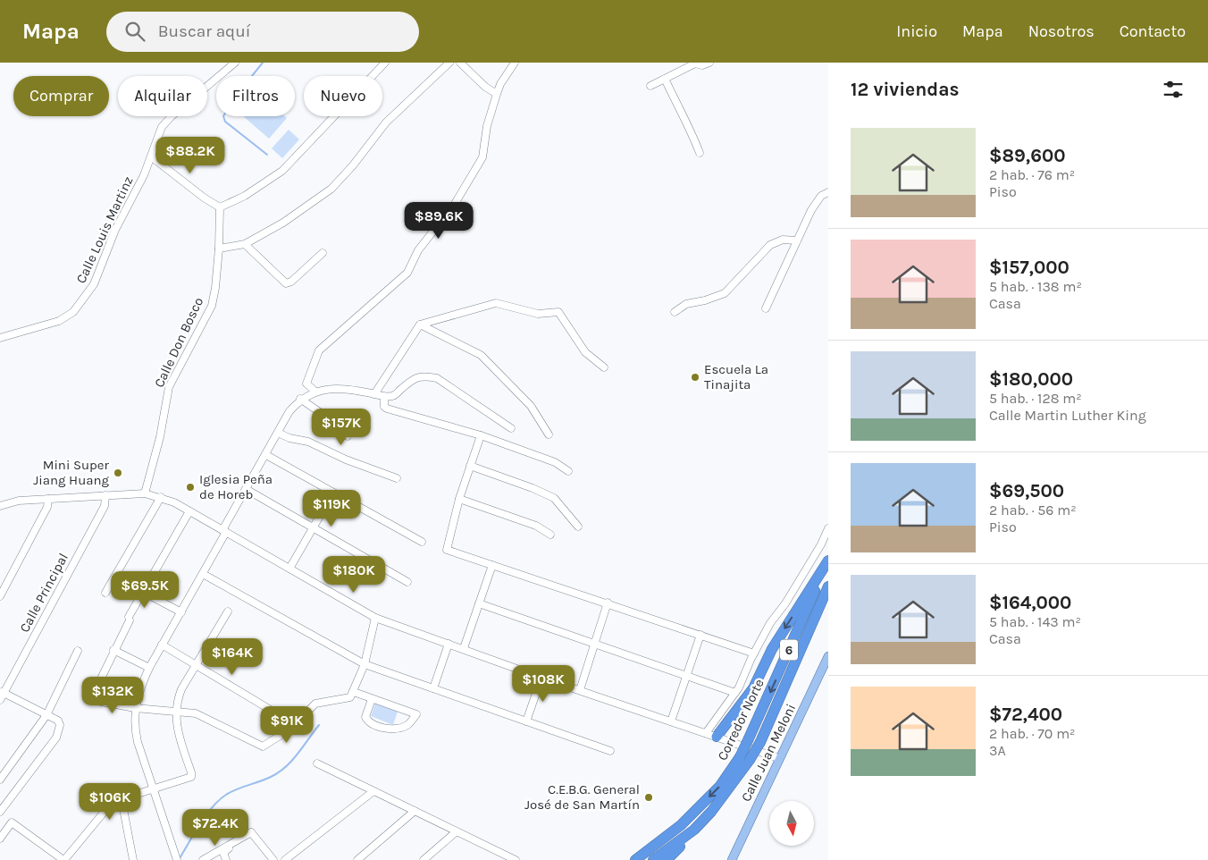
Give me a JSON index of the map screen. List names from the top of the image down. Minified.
{"streets":{"highway":["6","Corredor Norte"],"main road":["Calle Juan Meloni"],"street":["Calle Louis Martinz","Calle Don Bosco","Calle Principal"]},"places":["Escuela La Tinajita","Mini Super Jiang Huang","Iglesia Peña de Horeb","C.E.B.G. General José de San Martín"],"north":"bottom","page":{"header":"Mapa","search":"Buscar aquí","nav":["Inicio","Mapa","Nosotros","Contacto"],"heading":"12 viviendas","chip":["Comprar","Alquilar","Filtros","Nuevo"],"list":[{"name":"$89,600","note":"2 hab. · 76 m² · Piso"},{"name":"$157,000","note":"5 hab. · 138 m² · Casa"},{"name":"$180,000","note":"5 hab. · 128 m² · Calle Martin Luther King"},{"name":"$69,500","note":"2 hab. · 56 m² · Piso"},{"name":"$164,000","note":"5 hab. · 143 m² · Casa"},{"name":"$72,400","note":"2 hab. · 70 m² · 3A"}],"price":["$88.2K","$89.6K","$157K","$119K","$180K","$69.5K","$164K","$108K","$132K","$91K","$106K","$72.4K"]}}
